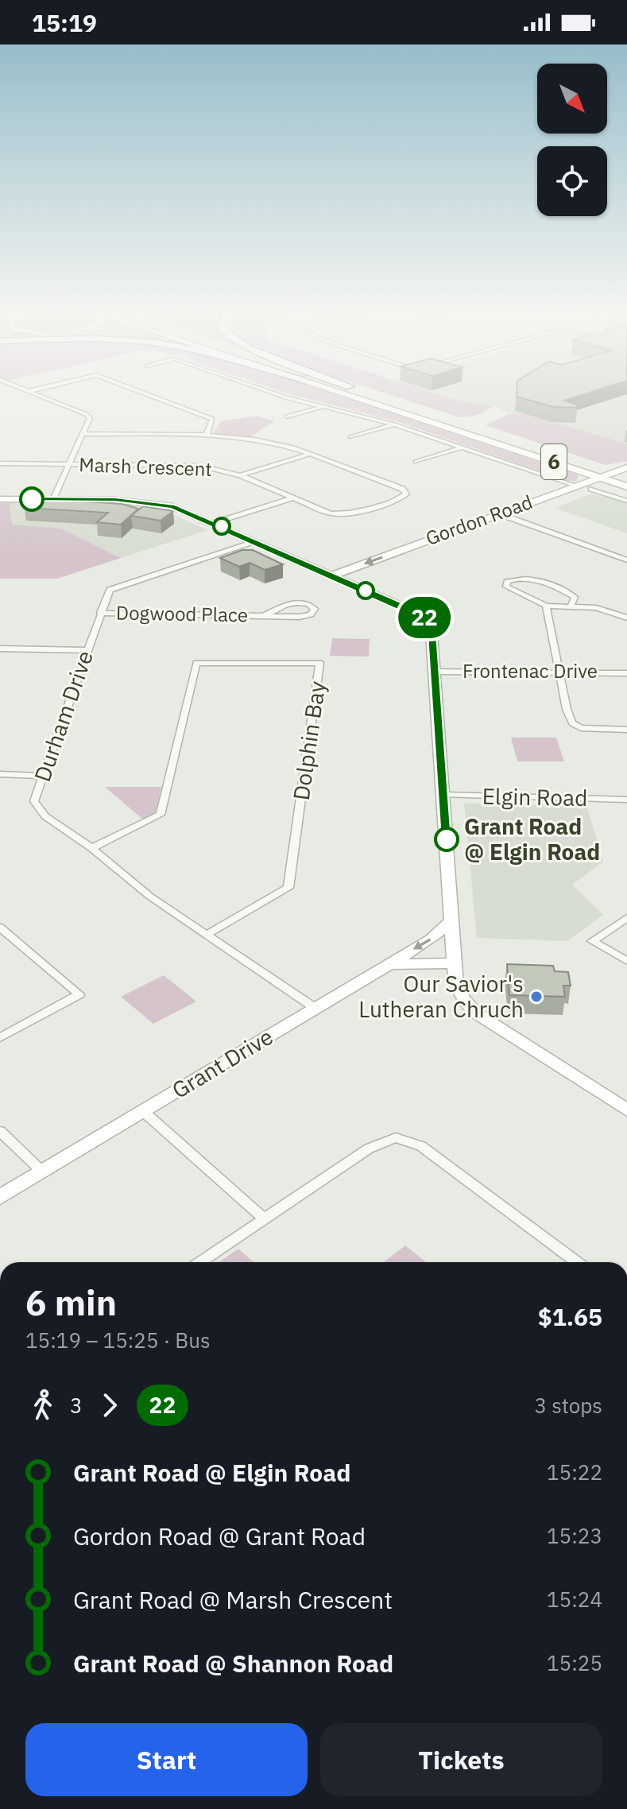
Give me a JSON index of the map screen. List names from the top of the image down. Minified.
{"streets":{"main road":["6"],"street":["Marsh Crescent","Gordon Road","Dogwood Place","Frontenac Drive","Durham Drive","Dolphin Bay","Elgin Road","Grant Drive"]},"crossings":[["6","Gordon Road"],["Dogwood Place","Durham Drive"],["Durham Drive","Dolphin Bay"],["Durham Drive","Grant Drive"]],"places":["Grant Road @ Elgin Road","Our Savior's Lutheran Chruch"],"lines":["bus line 22"],"north":"bottom right","page":{"status":"15:19","on_map":"22","heading":["6 min","15:19 – 15:25 · Bus","$1.65"],"legs":["3","22","3 stops"],"list":[{"name":"Grant Road @ Elgin Road","value":"15:22"},{"name":"Gordon Road @ Grant Road","value":"15:23"},{"name":"Grant Road @ Marsh Crescent","value":"15:24"},{"name":"Grant Road @ Shannon Road","value":"15:25"}],"buttons":["Start","Tickets"]}}
